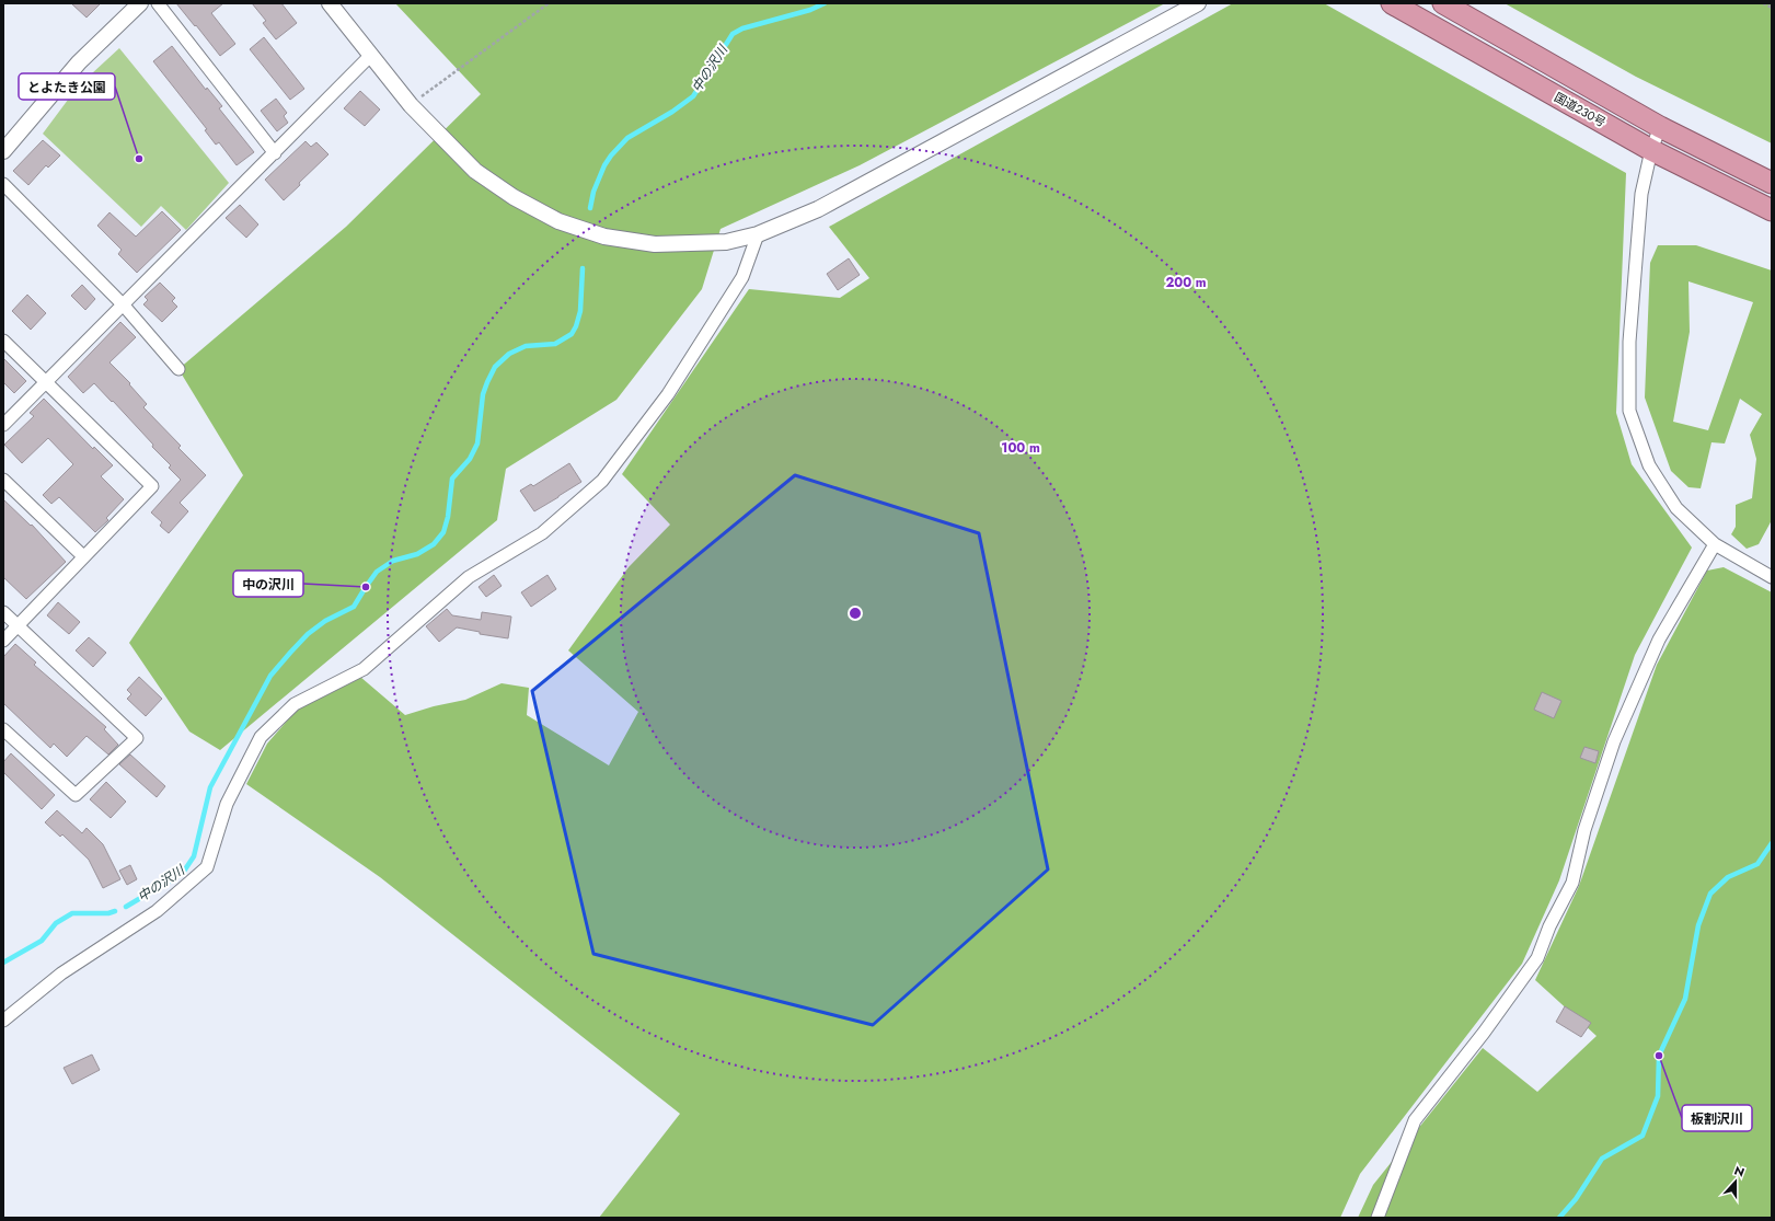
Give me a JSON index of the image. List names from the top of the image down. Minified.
{"streets":{"highway":["国道230号"]},"water":["中の沢川"],"places":["とよたき公園","中の沢川","板割沢川"],"north":"top","rings":["200 m","100 m"]}
